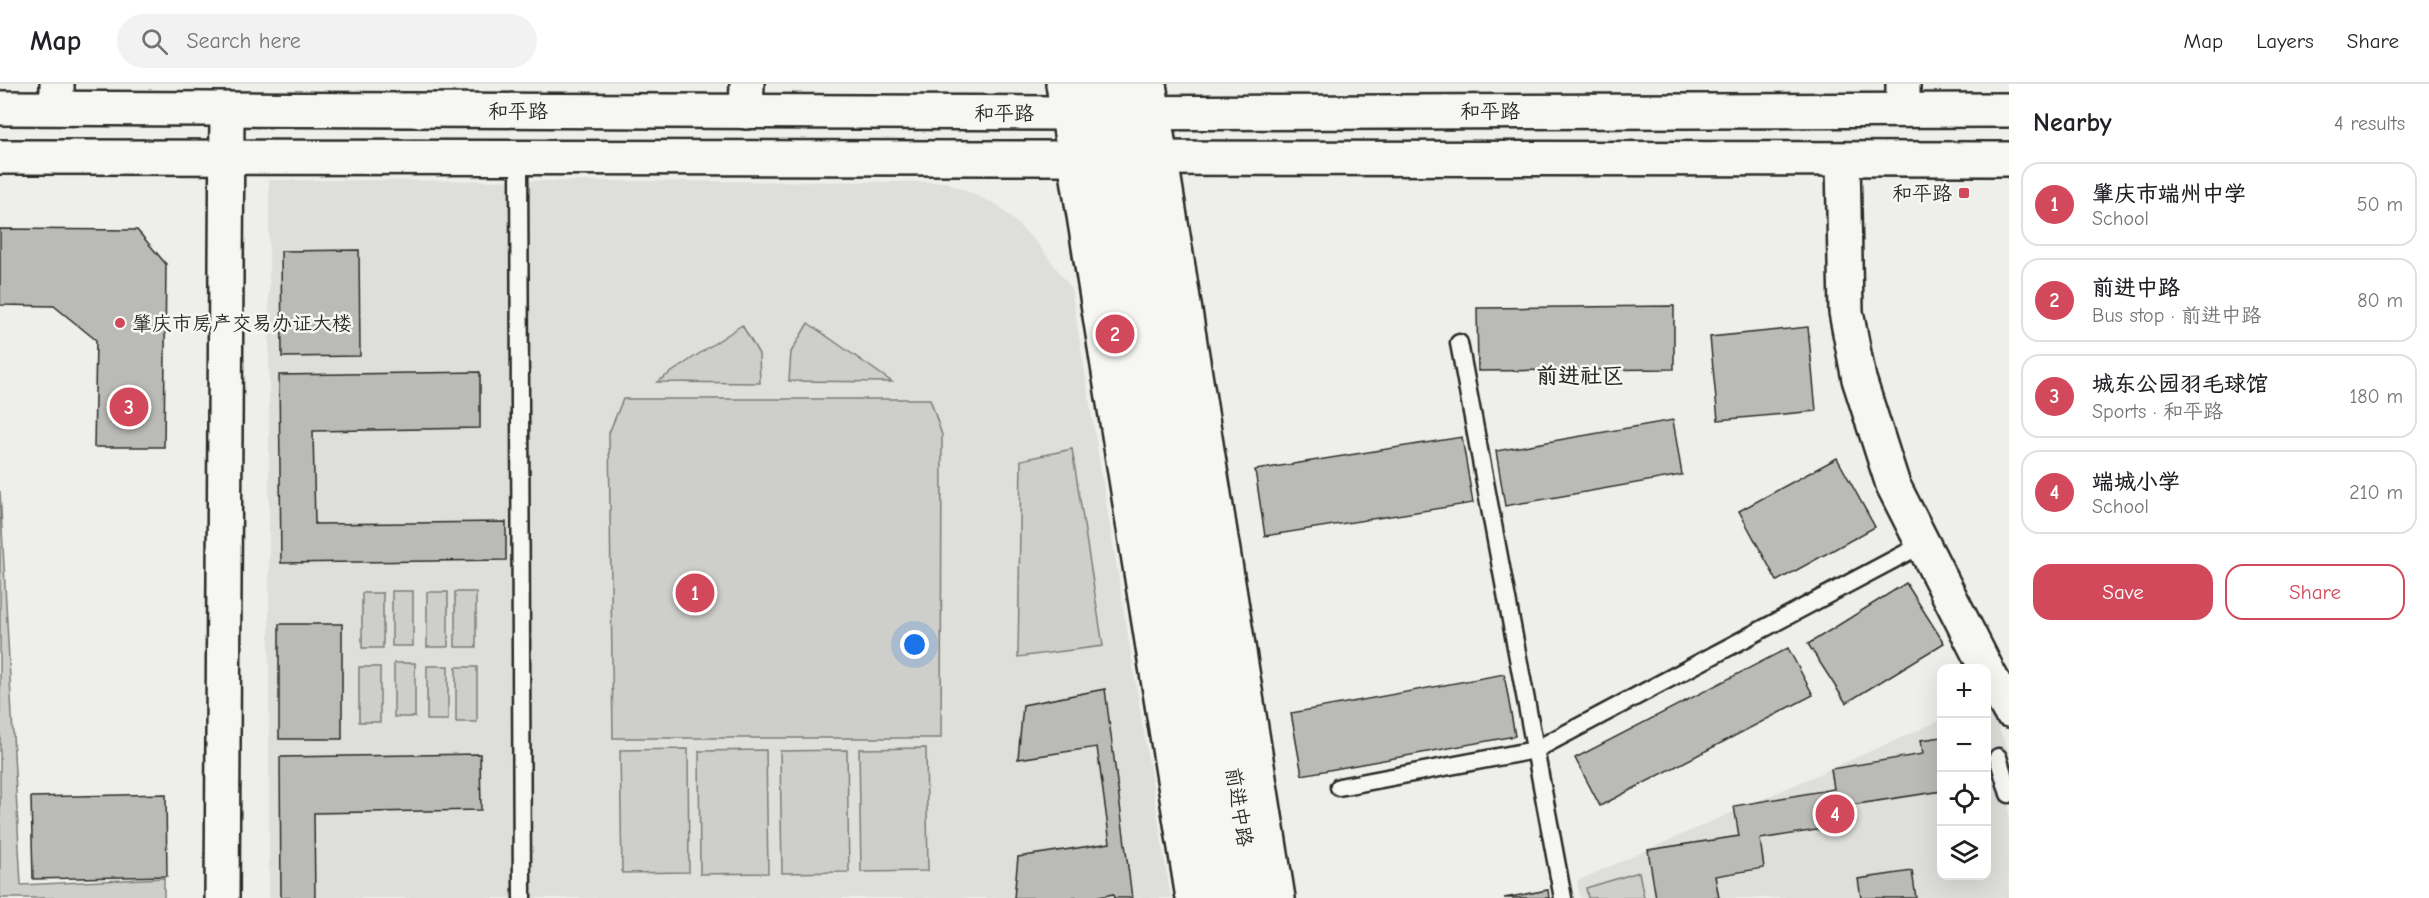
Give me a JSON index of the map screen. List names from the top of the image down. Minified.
{"streets":{"street":["和平路","前进中路"]},"districts":["前进社区"],"places":{"transit":["和平路"],"other":["肇庆市房产交易办证大楼"]},"page":{"header":"Map","search":"Search here","nav":["Map","Layers","Share"],"heading":["Nearby","4 results"],"list":[{"mark":"1","name":"肇庆市端州中学","note":"School","value":"50 m"},{"mark":"2","name":"前进中路","note":"Bus stop · 前进中路","value":"80 m"},{"mark":"3","name":"城东公园羽毛球馆","note":"Sports · 和平路","value":"180 m"},{"mark":"4","name":"端城小学","note":"School","value":"210 m"}],"pins":["2","3","1","4"],"buttons":["Save","Share"],"map_buttons":["+","−"]}}
